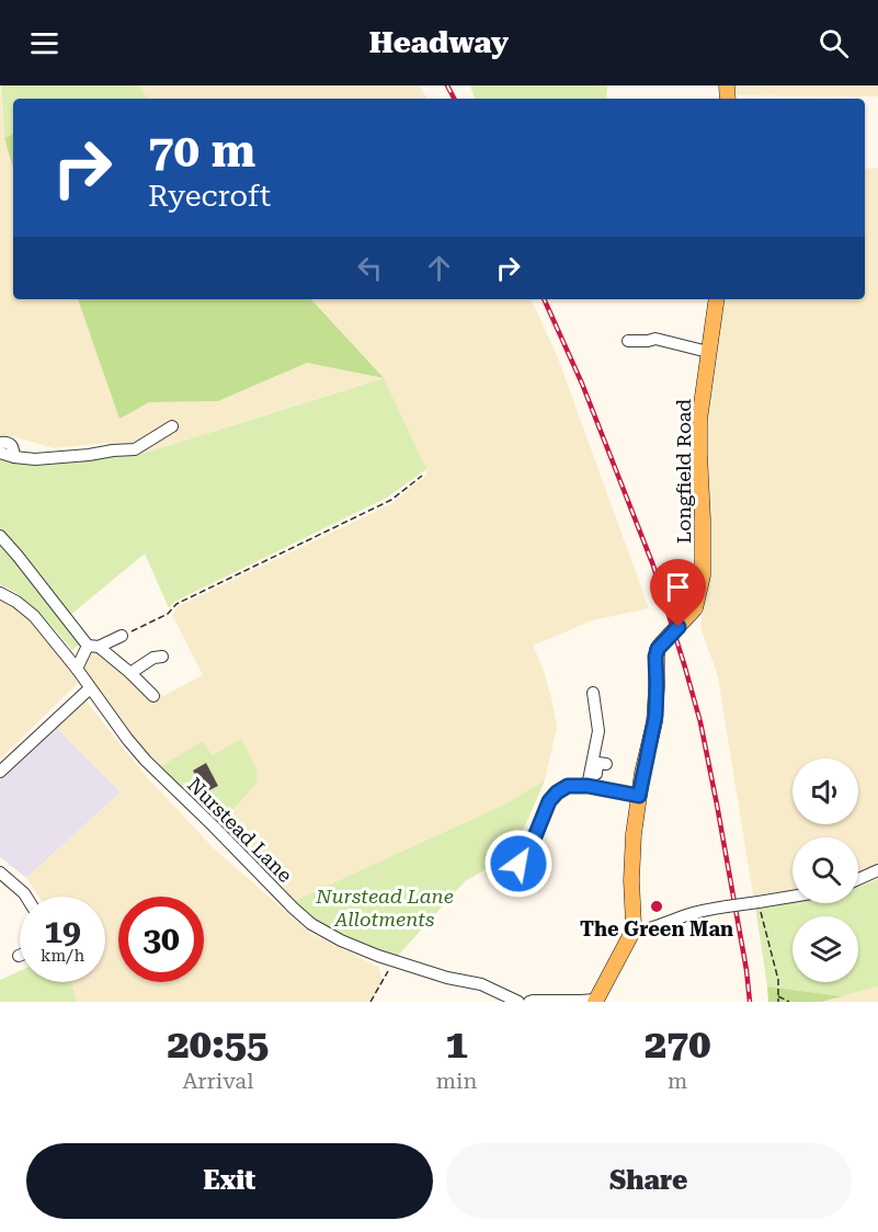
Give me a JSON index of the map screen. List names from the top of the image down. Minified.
{"streets":{"main road":["Longfield Road"],"street":["Nurstead Lane"]},"parks":["Nurstead Lane Allotments"],"places":["The Green Man"],"page":{"header":"Headway","turn":["70 m","Ryecroft"],"speed":"19 km/h","limit":"30","eta":["20:55","Arrival","1","min","270","m"],"buttons":["Exit","Share"]}}
